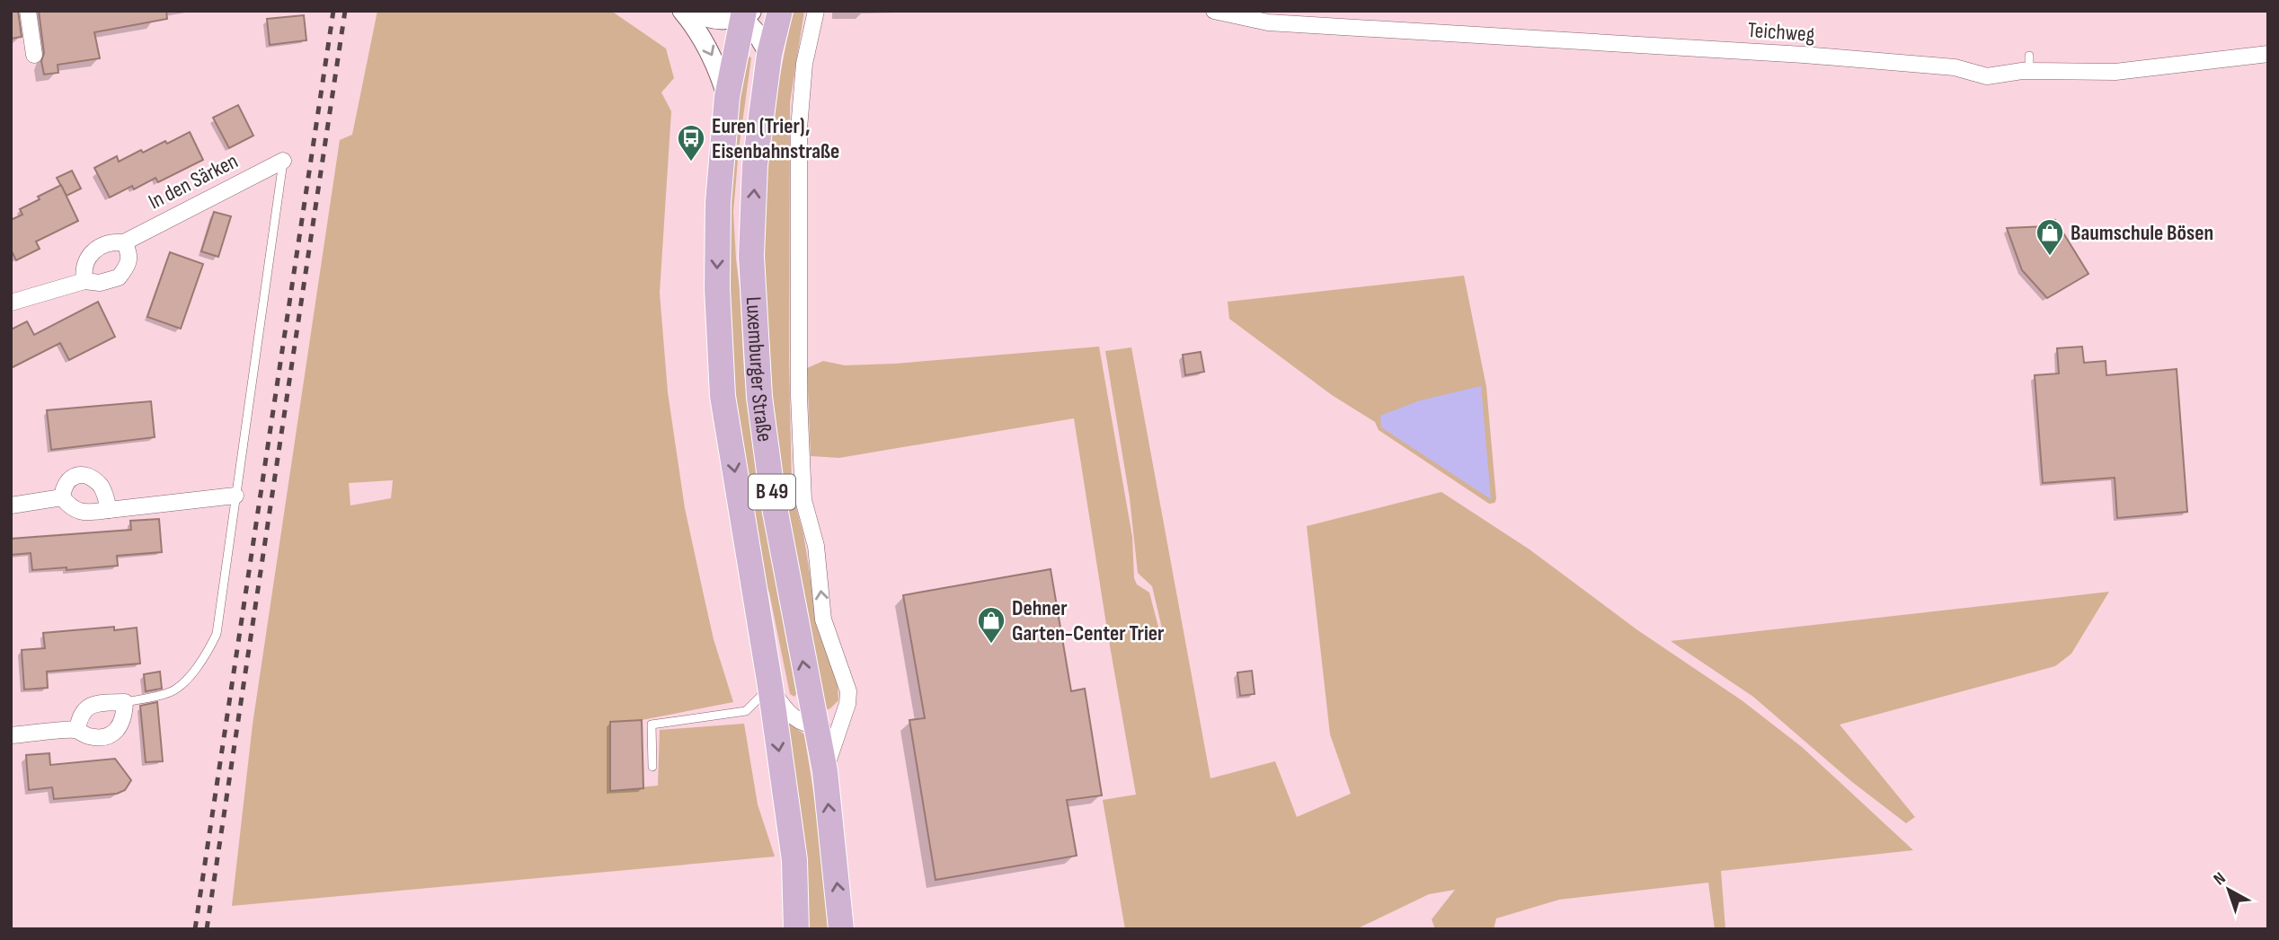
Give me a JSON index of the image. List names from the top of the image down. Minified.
{"streets":{"main road":["Luxemburger Straße","B 49"],"street":["Teichweg","In den Särken"]},"places":{"bus stop":["Euren (Trier), Eisenbahnstraße"],"shop":["Baumschule Bösen","Dehner Garten-Center Trier"]},"north":"top left"}
